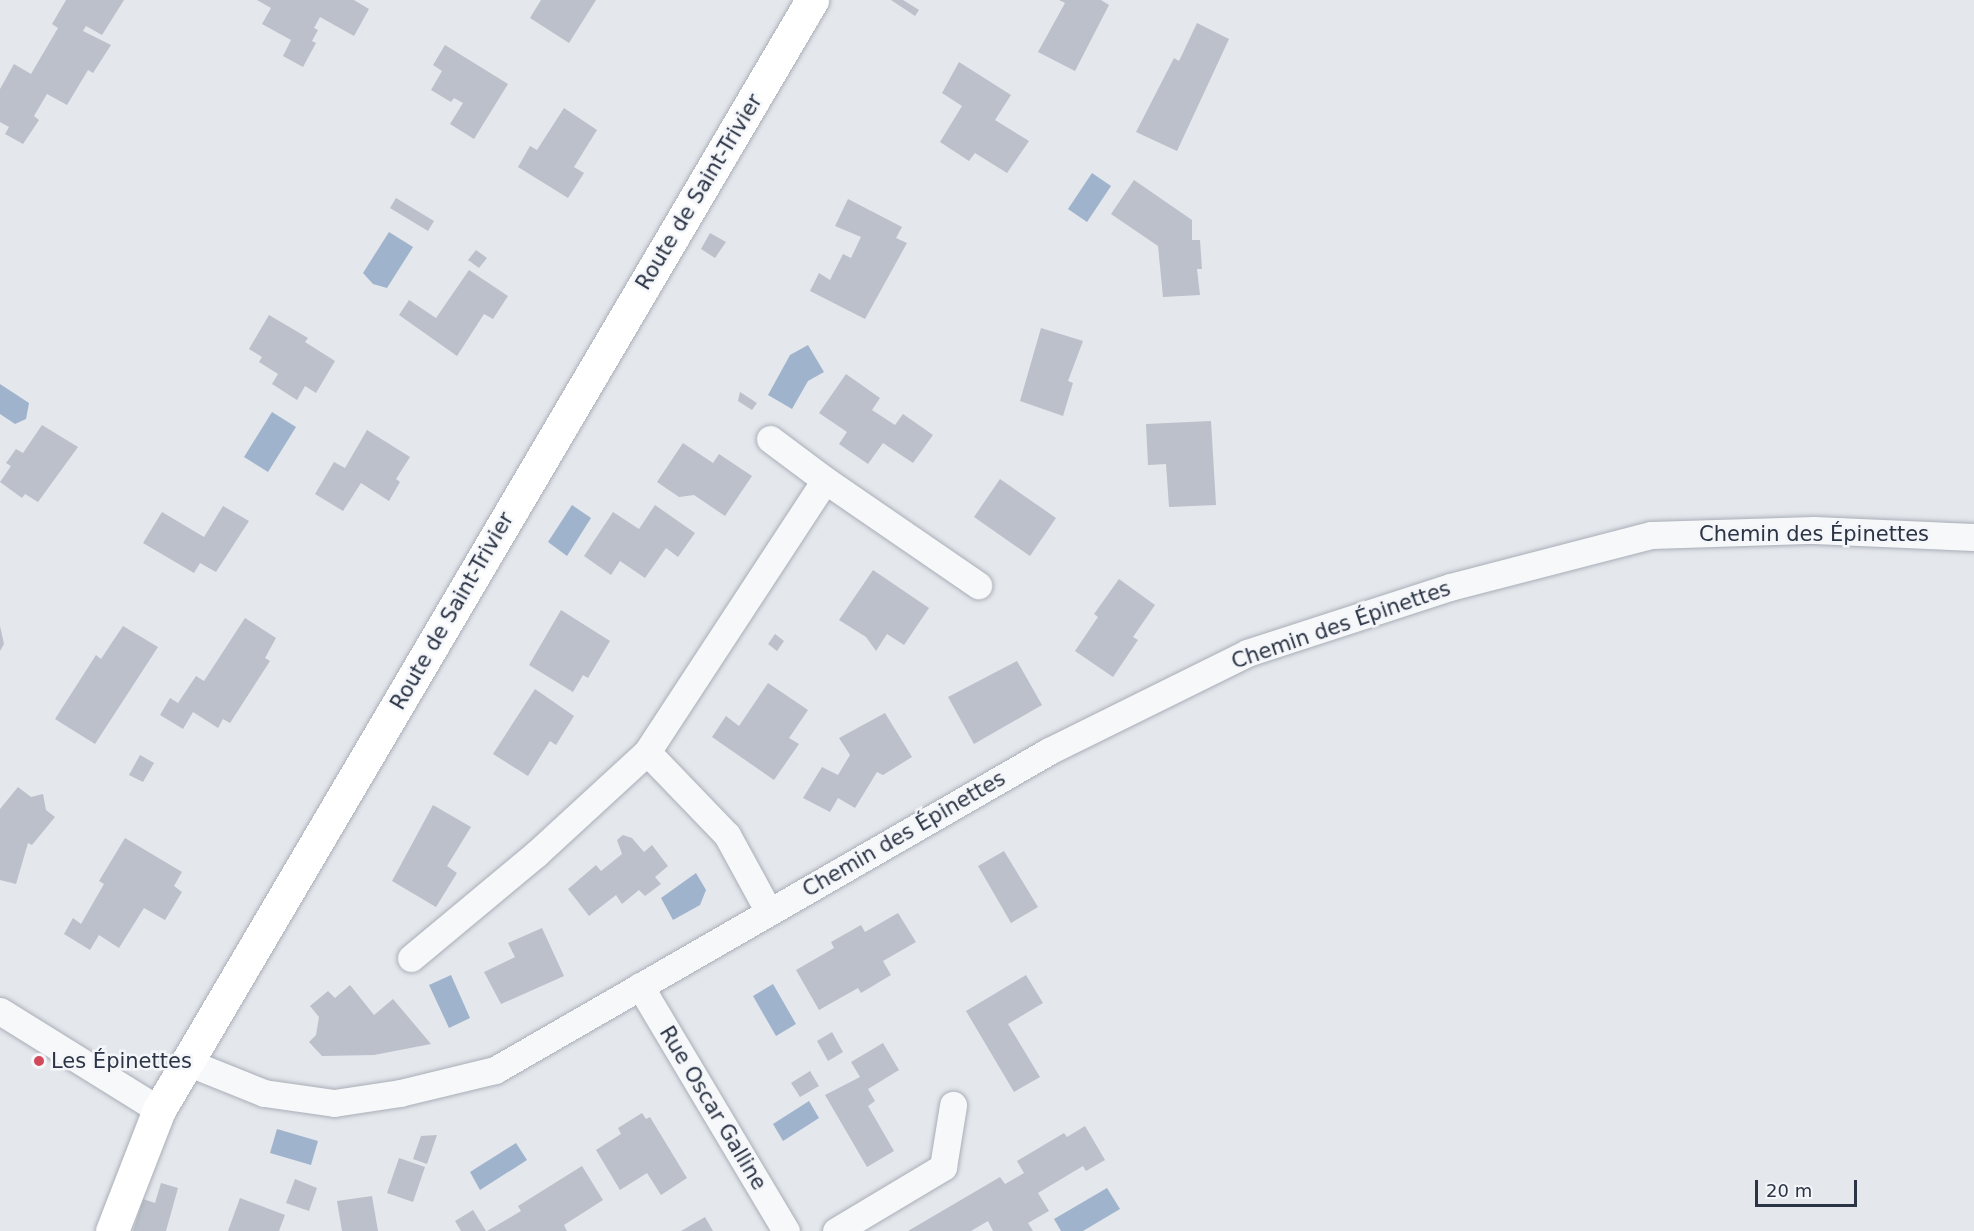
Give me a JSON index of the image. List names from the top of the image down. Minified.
{"streets":{"main road":["Route de Saint-Trivier"],"street":["Chemin des Épinettes","Rue Oscar Galline"]},"crossings":[["Route de Saint-Trivier","Chemin des Épinettes"],["Chemin des Épinettes","Rue Oscar Galline"]],"places":["Les Épinettes"],"scale_bar":"20 m"}
